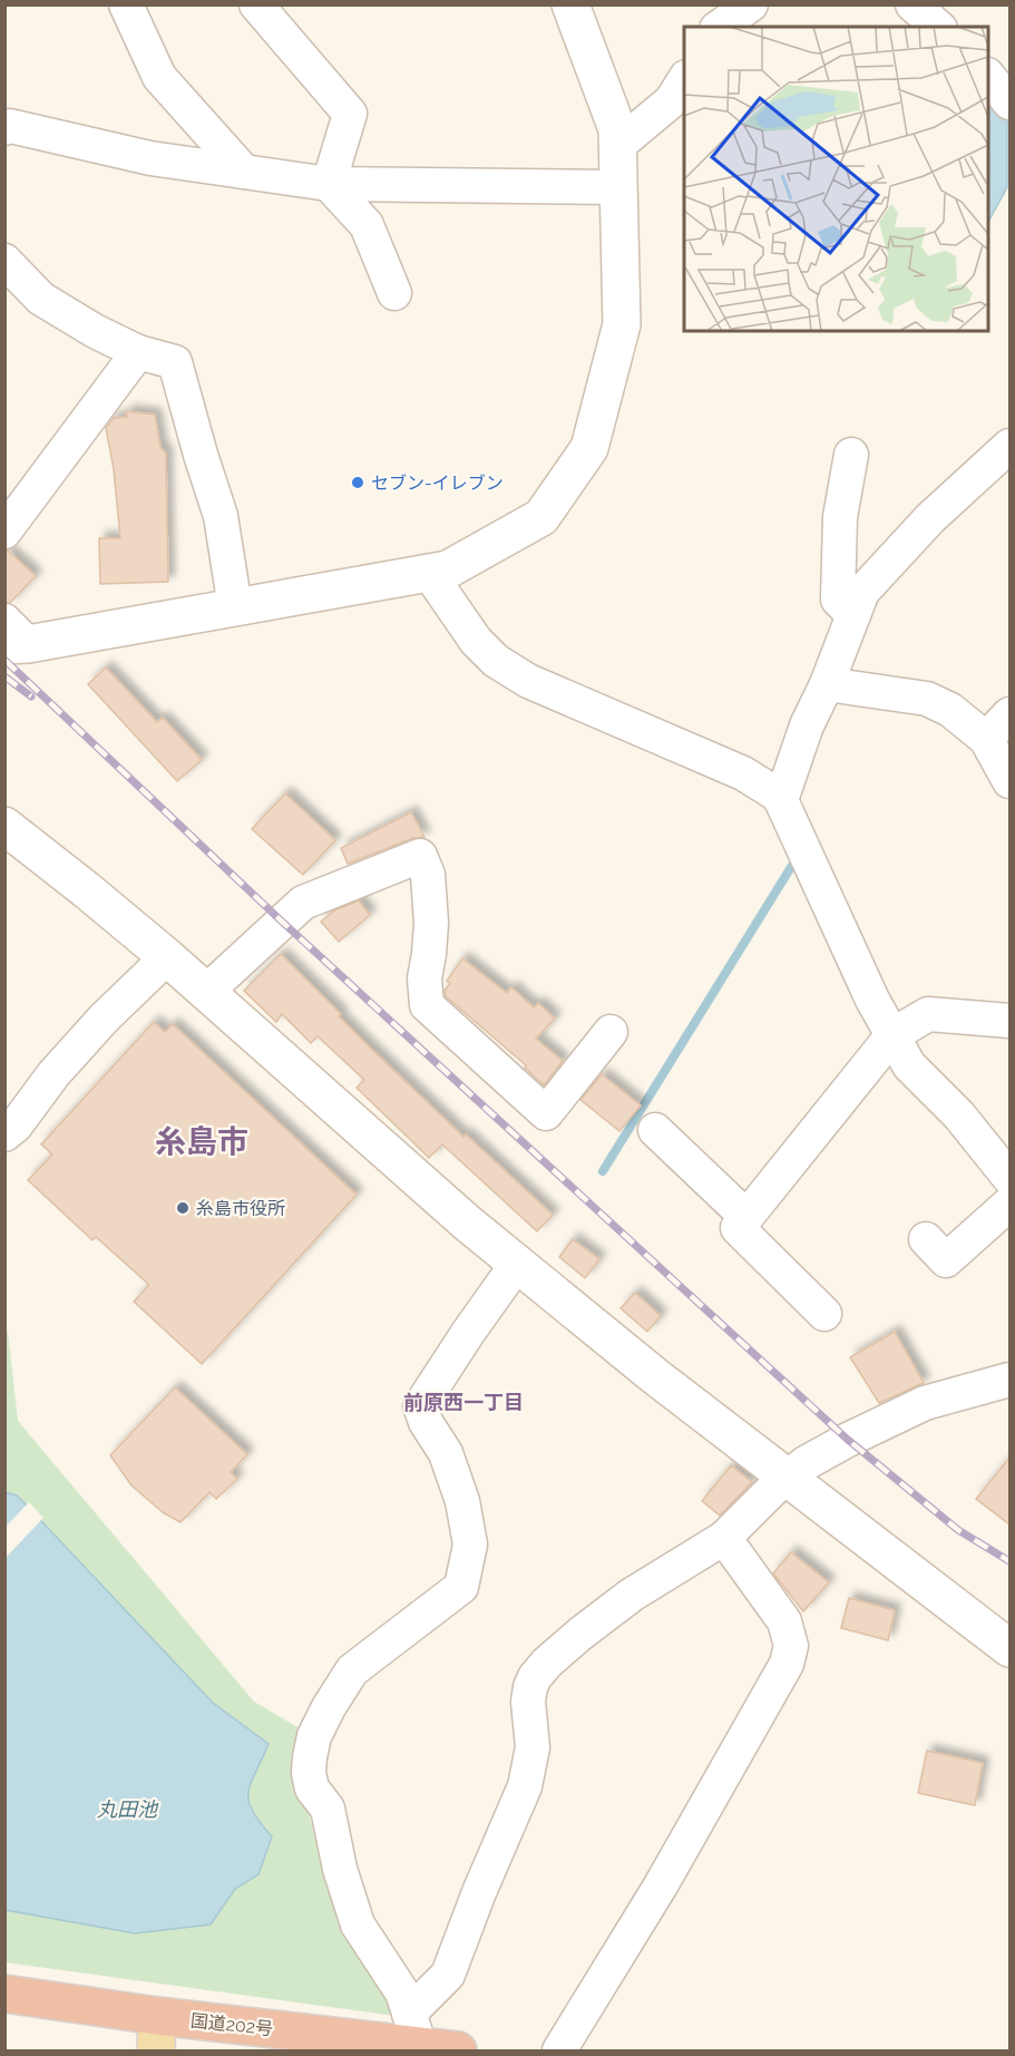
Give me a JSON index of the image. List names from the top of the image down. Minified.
{"streets":{"highway":["国道202号"]},"districts":["糸島市","前原西一丁目"],"water":["丸田池"],"places":["セブン-イレブン","糸島市役所"]}
